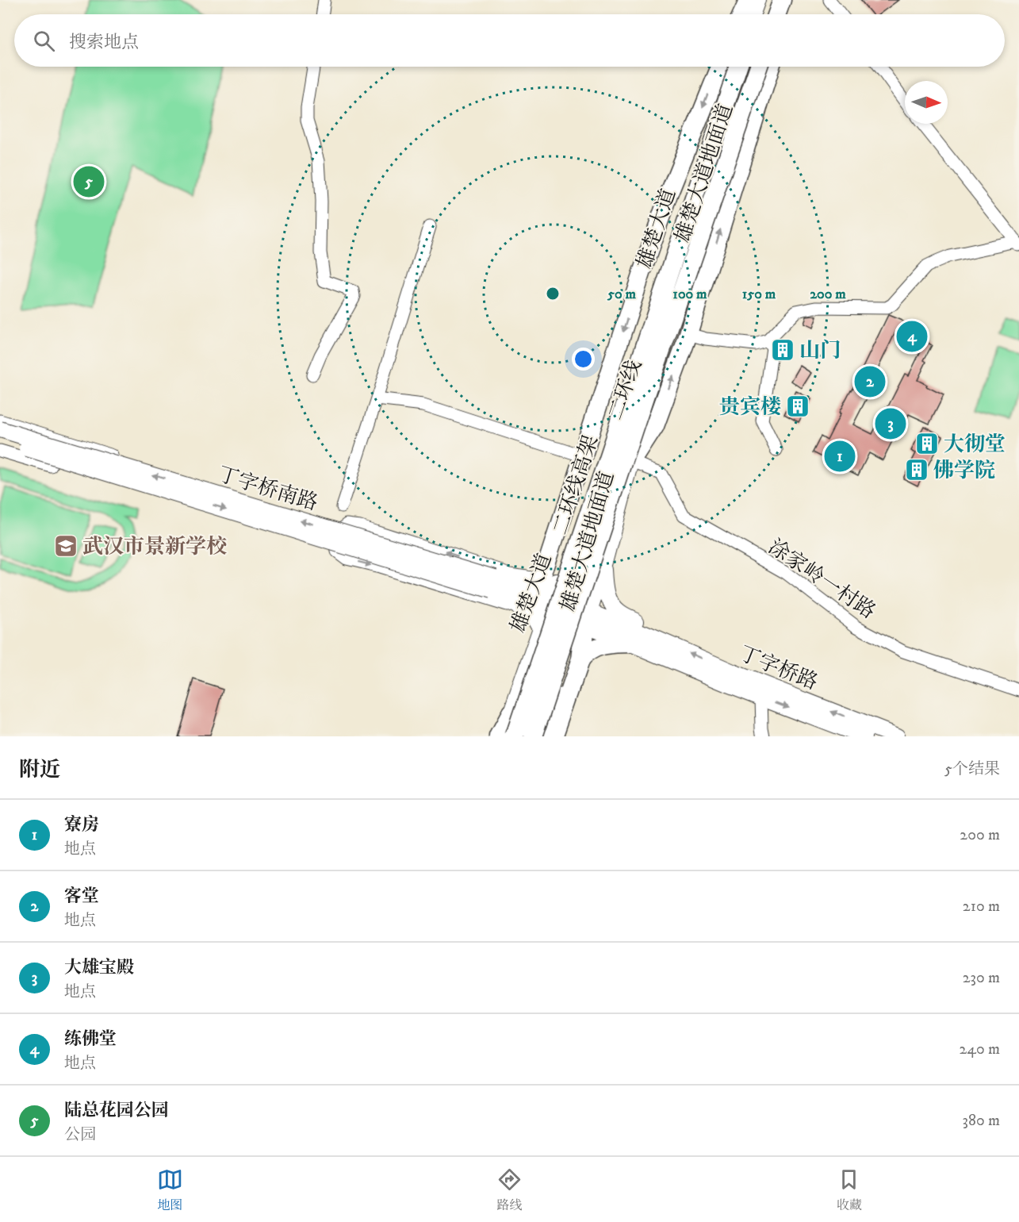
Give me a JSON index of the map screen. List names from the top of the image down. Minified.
{"streets":{"highway":["二环线","二环线高架"],"main road":["雄楚大道地面道","雄楚大道","丁字桥南路","丁字桥路"],"street":["涂家岭一村路"]},"crossings":[["雄楚大道地面道","丁字桥南路"],["雄楚大道地面道","涂家岭一村路"],["雄楚大道地面道","丁字桥路"],["雄楚大道","丁字桥南路"],["丁字桥南路","丁字桥路"]],"places":{"building":["山门","贵宾楼","大彻堂","佛学院"],"school or university":["武汉市景新学校"]},"north":"right","page":{"search":"搜索地点","pins":["5","4","2","3","1"],"heading":["附近","5个结果"],"list":[{"mark":"1","name":"寮房","note":"地点","value":"200 m"},{"mark":"2","name":"客堂","note":"地点","value":"210 m"},{"mark":"3","name":"大雄宝殿","note":"地点","value":"230 m"},{"mark":"4","name":"练佛堂","note":"地点","value":"240 m"},{"mark":"5","name":"陆总花园公园","note":"公园","value":"380 m"}],"nav":["地图","路线","收藏"]},"rings":["50 m","100 m","150 m","200 m"]}
